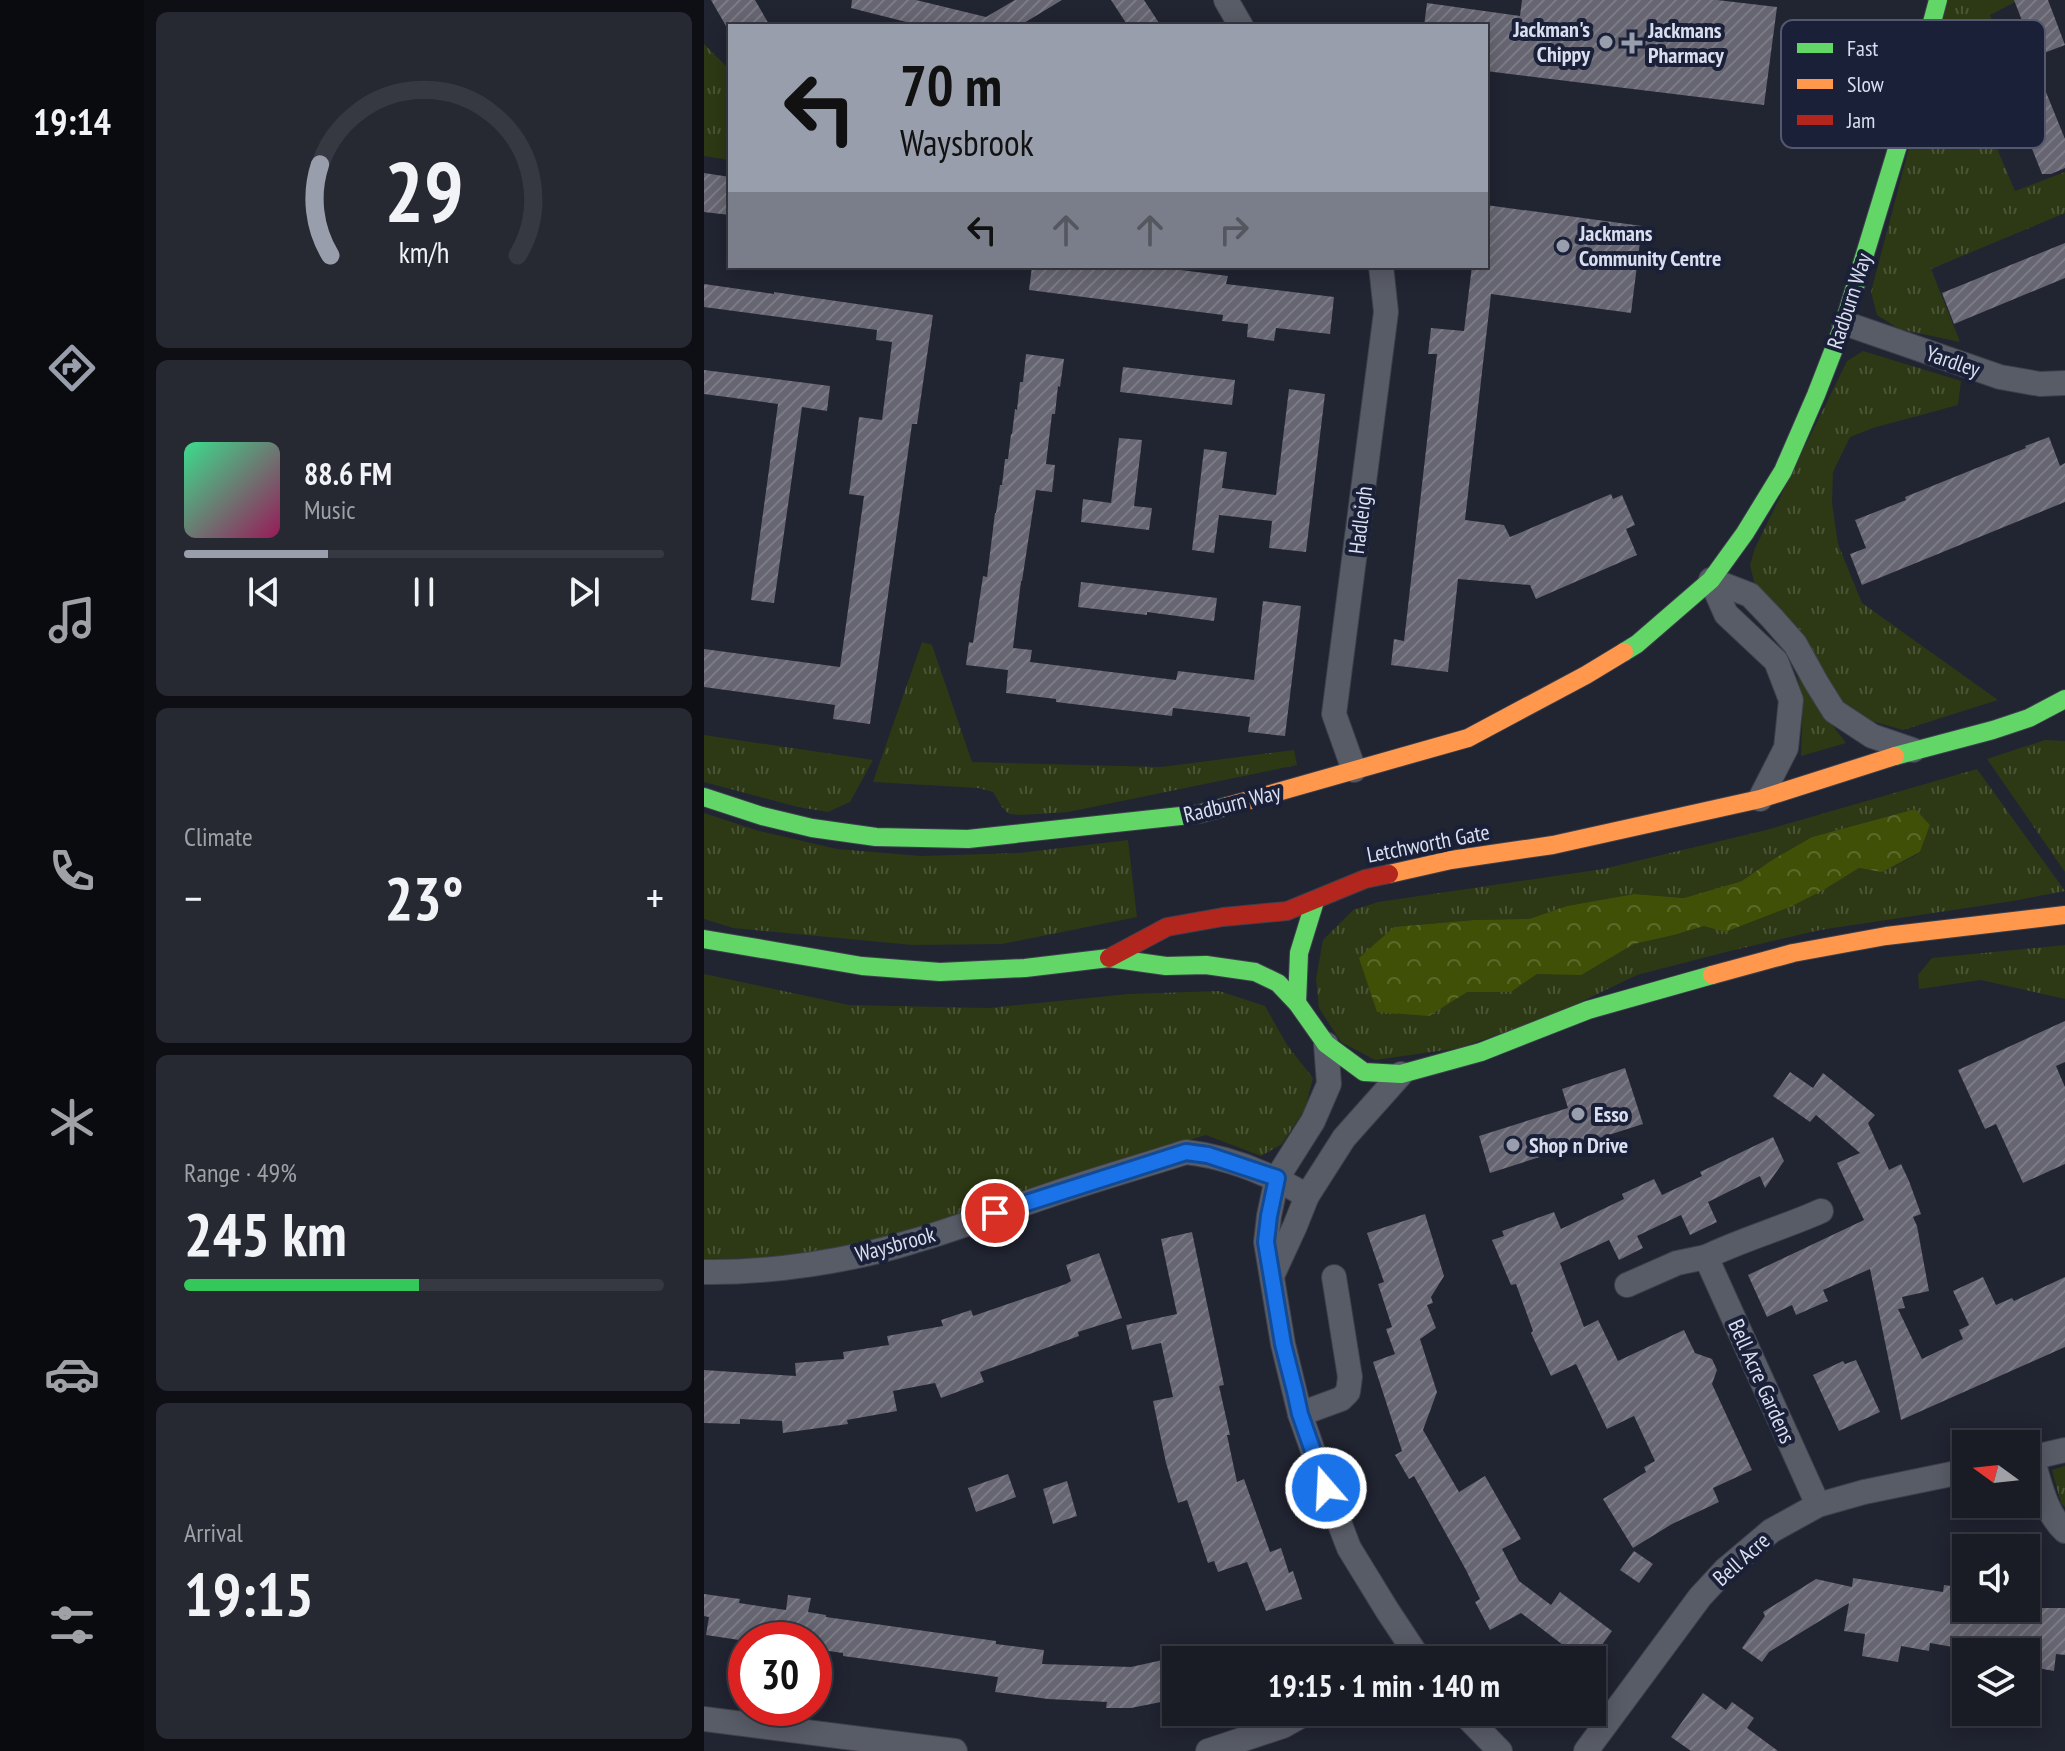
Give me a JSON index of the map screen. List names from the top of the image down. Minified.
{"streets":{"main road":["Radburn Way","Letchworth Gate"],"street":["Yardley","Hadleigh","Waysbrook","Bell Acre Gardens","Bell Acre"]},"crossings":[["Radburn Way","Yardley"],["Radburn Way","Hadleigh"],["Bell Acre Gardens","Bell Acre"]],"places":{"other":["Jackman's Chippy","Jackmans Community Centre","Esso","Shop n Drive"],"health":["Jackmans Pharmacy"]},"legend":["Fast","Slow","Jam"],"north":"left","page":{"tabs":"19:14","turn":["70 m","Waysbrook"],"song":["88.6 FM","Music"],"tile":["Climate",["Range · 49%","245 km"],["Arrival","19:15"]],"heat":["−","23°","+"],"limit":"30","trip":"19:15 · 1 min · 140 m","gauge":["29","km/h"]}}
